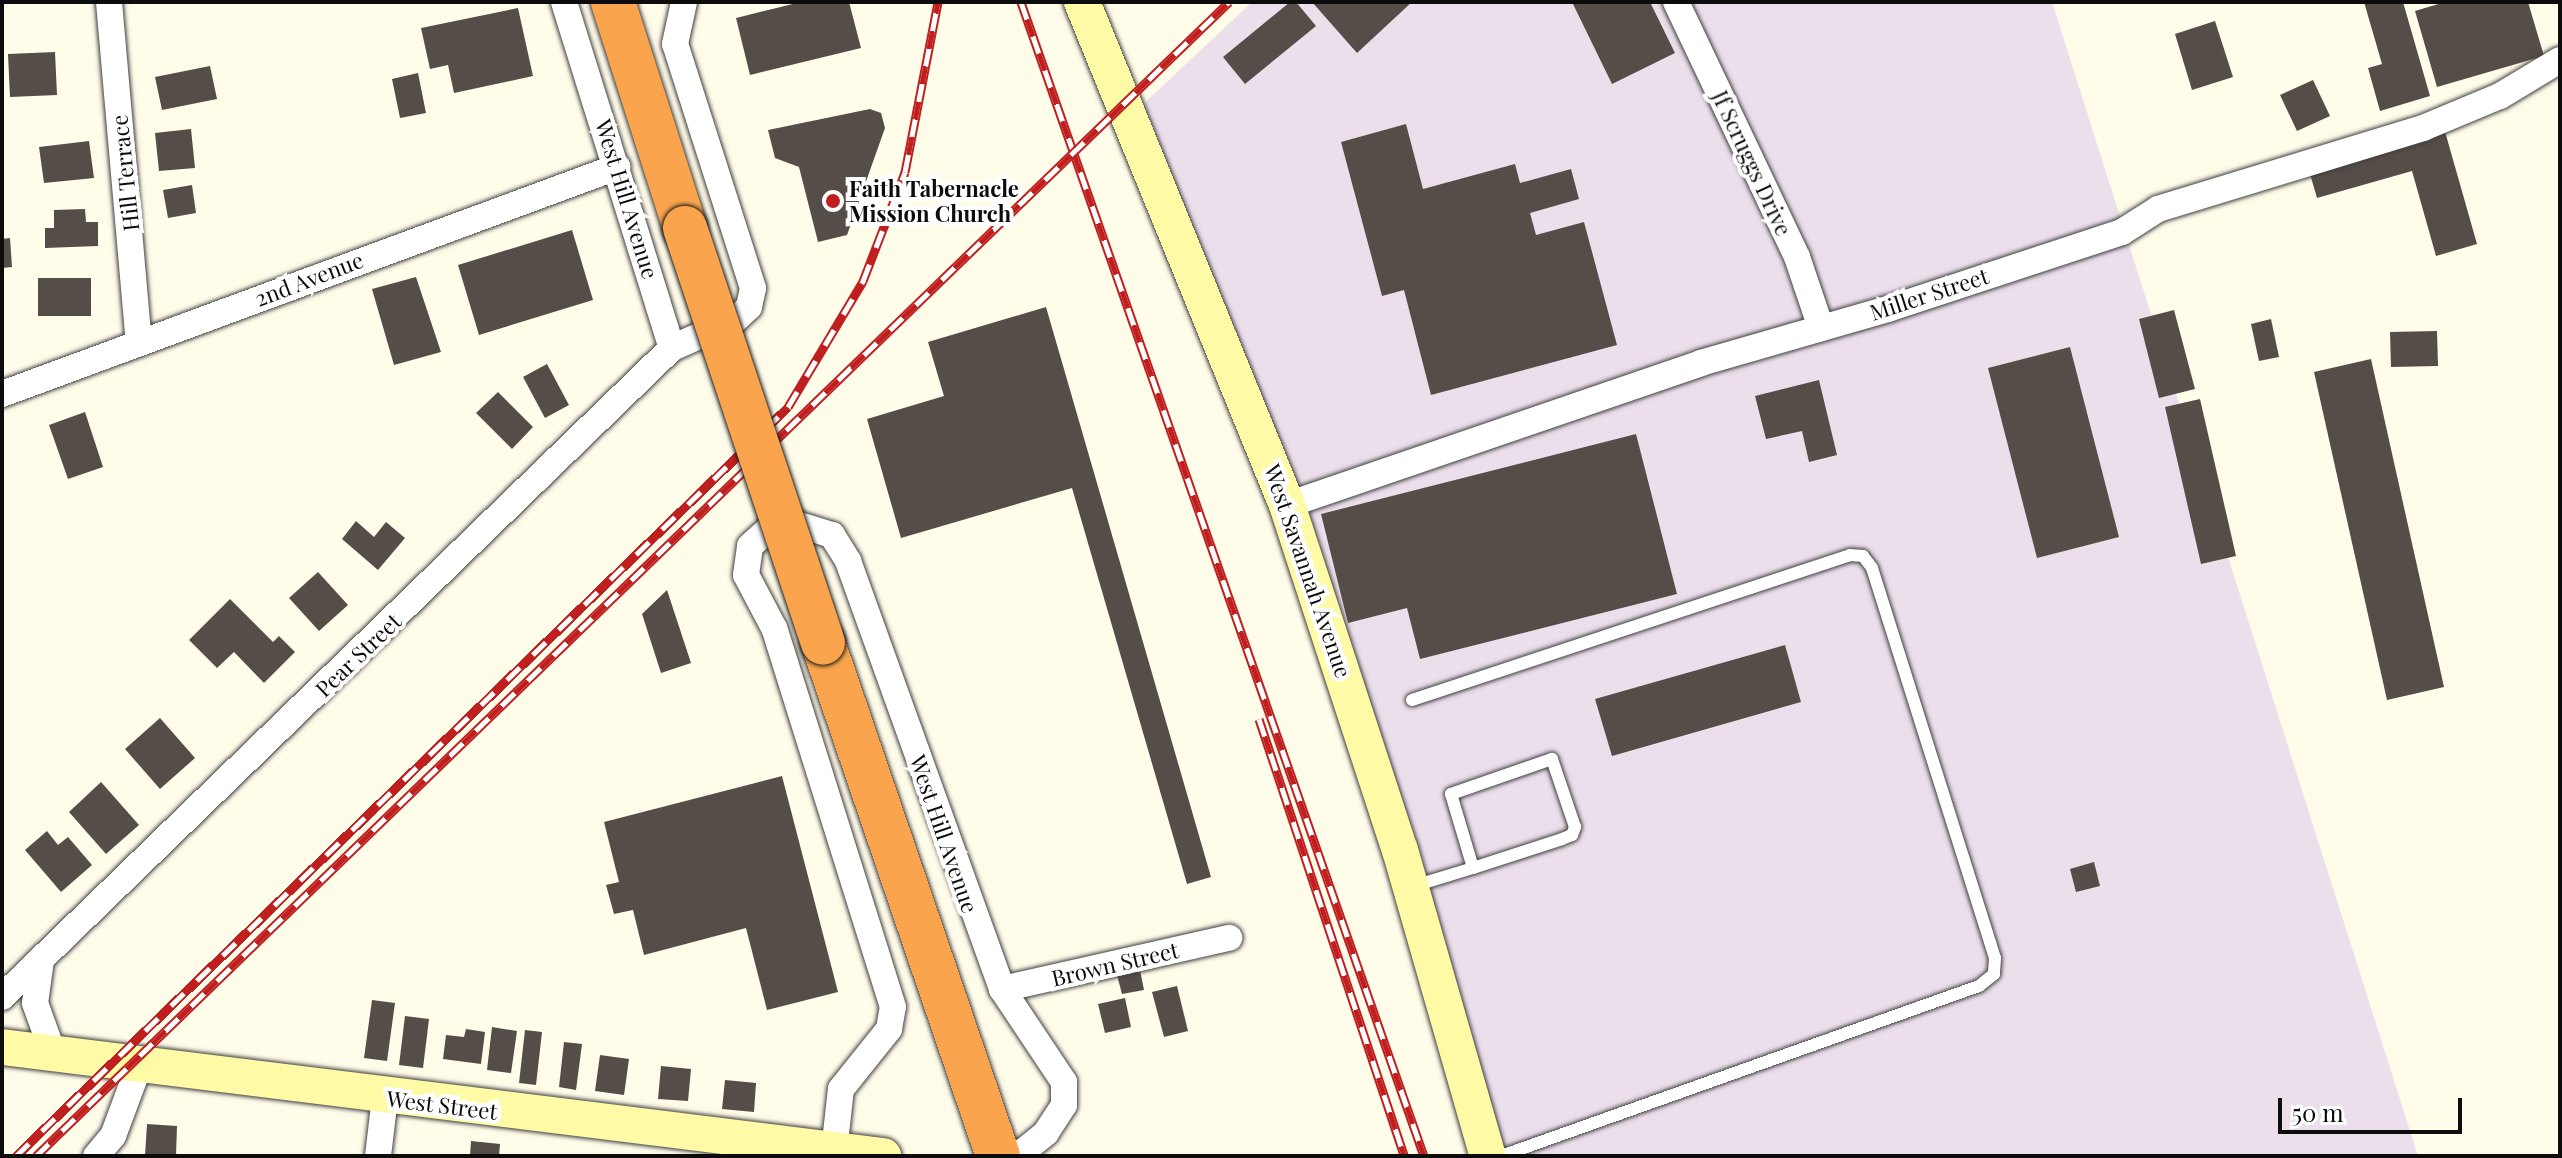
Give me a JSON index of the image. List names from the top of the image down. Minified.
{"streets":{"highway":["West Hill Avenue"],"street":["Jf Scruggs Drive","Hill Terrace","2nd Avenue","Miller Street","West Savannah Avenue","Pear Street","Brown Street","West Street"]},"crossings":[["Jf Scruggs Drive","Miller Street"],["Hill Terrace","2nd Avenue"],["West Hill Avenue","2nd Avenue"],["West Hill Avenue","Pear Street"],["West Hill Avenue","Brown Street"],["West Hill Avenue","West Street"],["Miller Street","West Savannah Avenue"]],"places":["Faith Tabernacle Mission Church"],"scale_bar":"50 m"}
